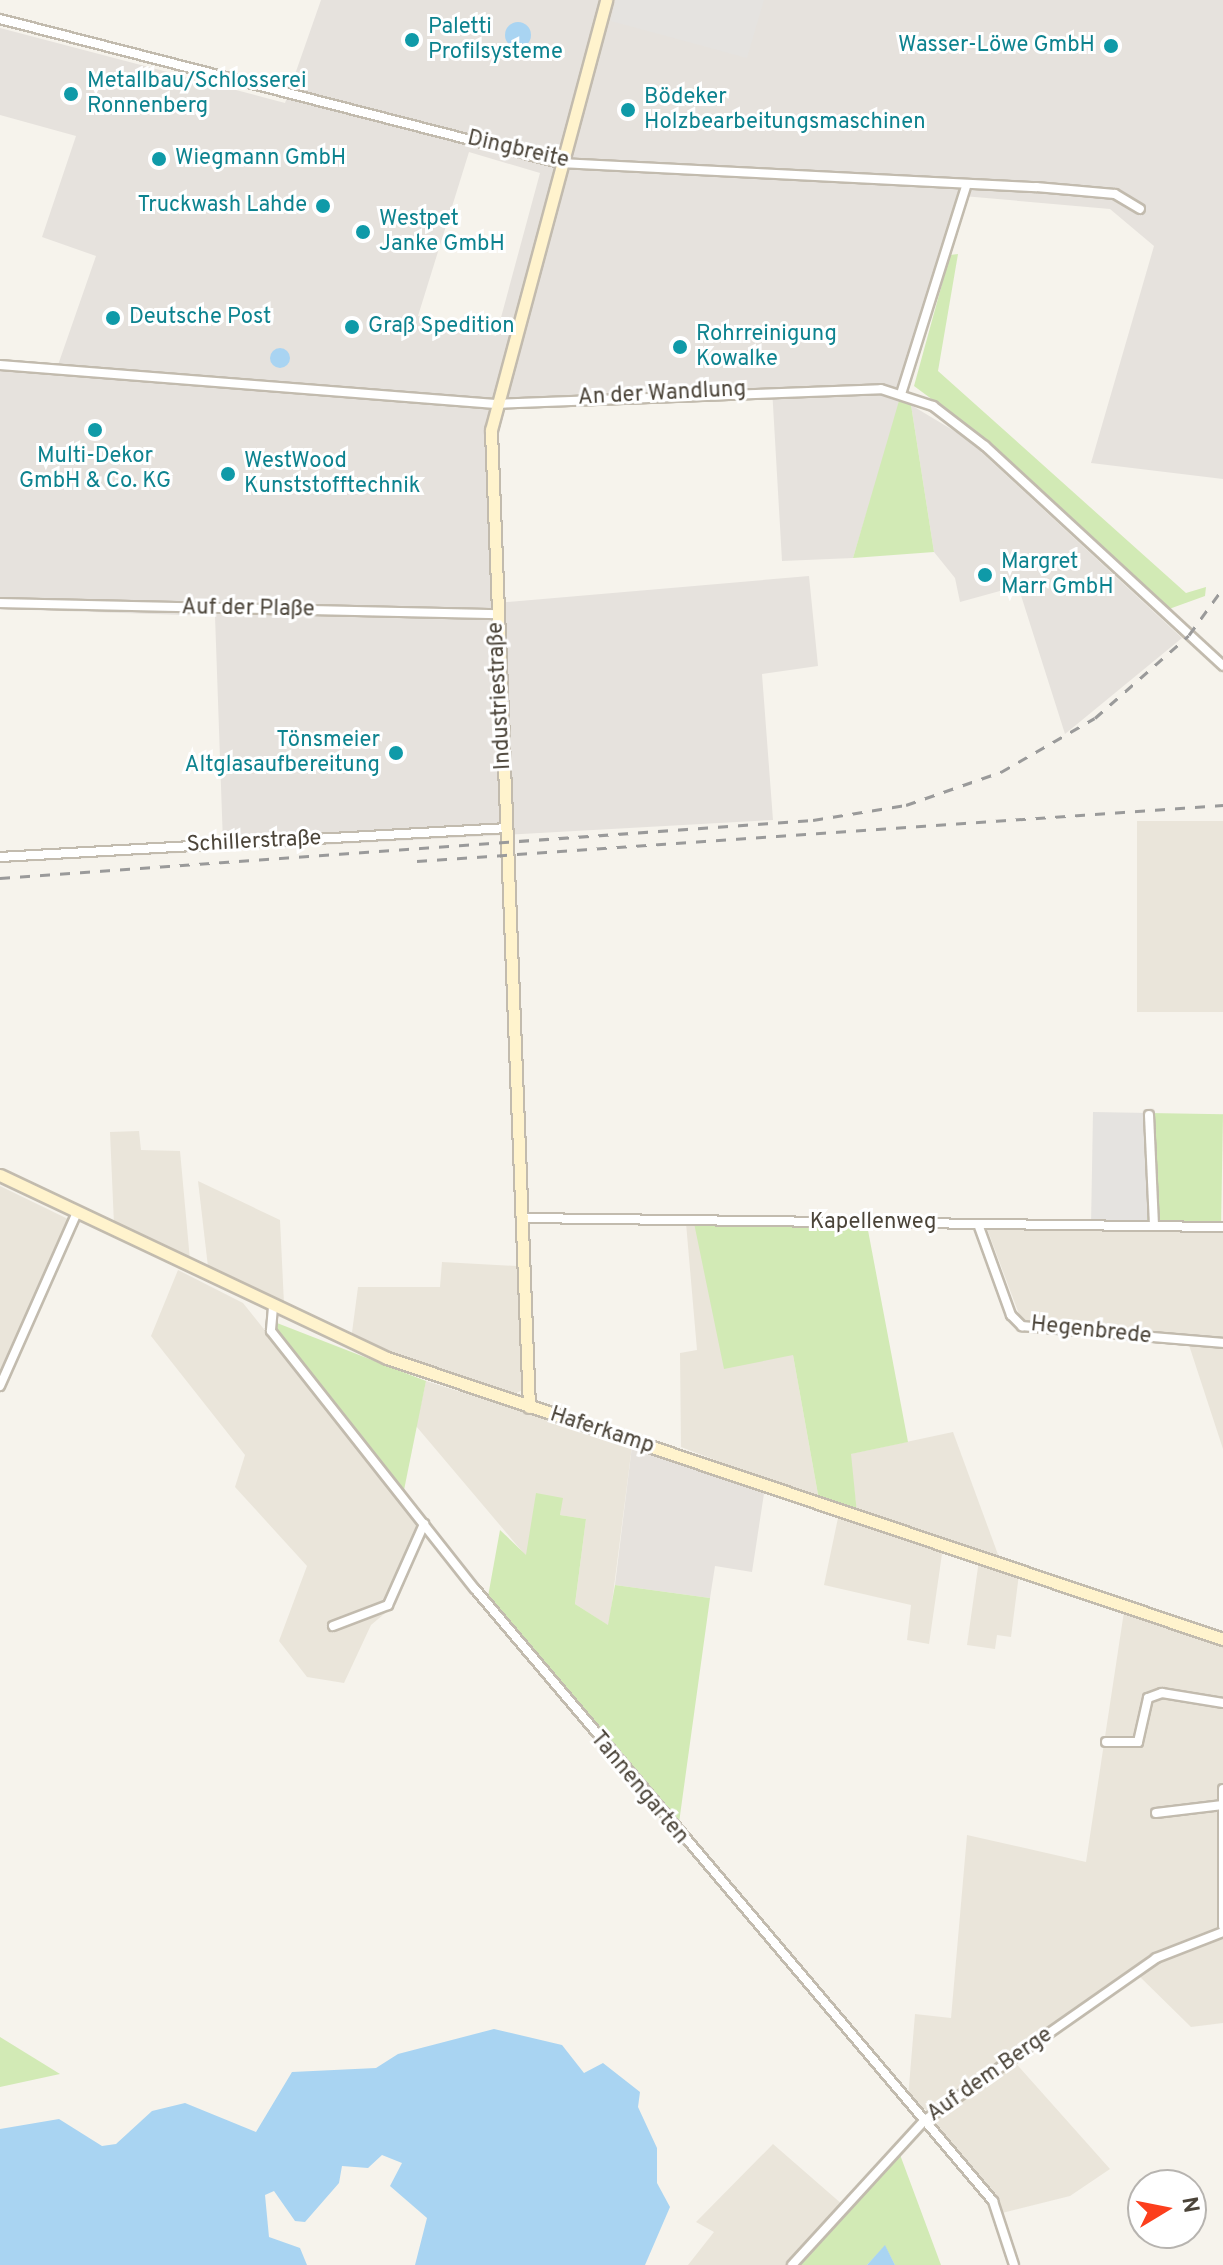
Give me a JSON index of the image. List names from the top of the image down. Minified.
{"streets":{"street":["Dingbreite","An der Wandlung","Auf der Plaße","Industriestraße","Schillerstraße","Kapellenweg","Hegenbrede","Haferkamp","Tannengarten","Auf dem Berge"]},"crossings":[["Dingbreite","Industriestraße"],["An der Wandlung","Industriestraße"],["Auf der Plaße","Industriestraße"],["Industriestraße","Schillerstraße"],["Industriestraße","Kapellenweg"],["Industriestraße","Haferkamp"],["Kapellenweg","Hegenbrede"],["Haferkamp","Tannengarten"],["Tannengarten","Auf dem Berge"]],"places":["Paletti Profilsysteme","Wasser-Löwe GmbH","Metallbau/Schlosserei Ronnenberg","Bödeker Holzbearbeitungsmaschinen","Wiegmann GmbH","Truckwash Lahde","Westpet Janke GmbH","Deutsche Post","Graß Spedition","Rohrreinigung Kowalke","Multi-Dekor GmbH & Co. KG","WestWood Kunststofftechnik","Margret Marr GmbH","Tönsmeier Altglasaufbereitung"],"north":"right"}
